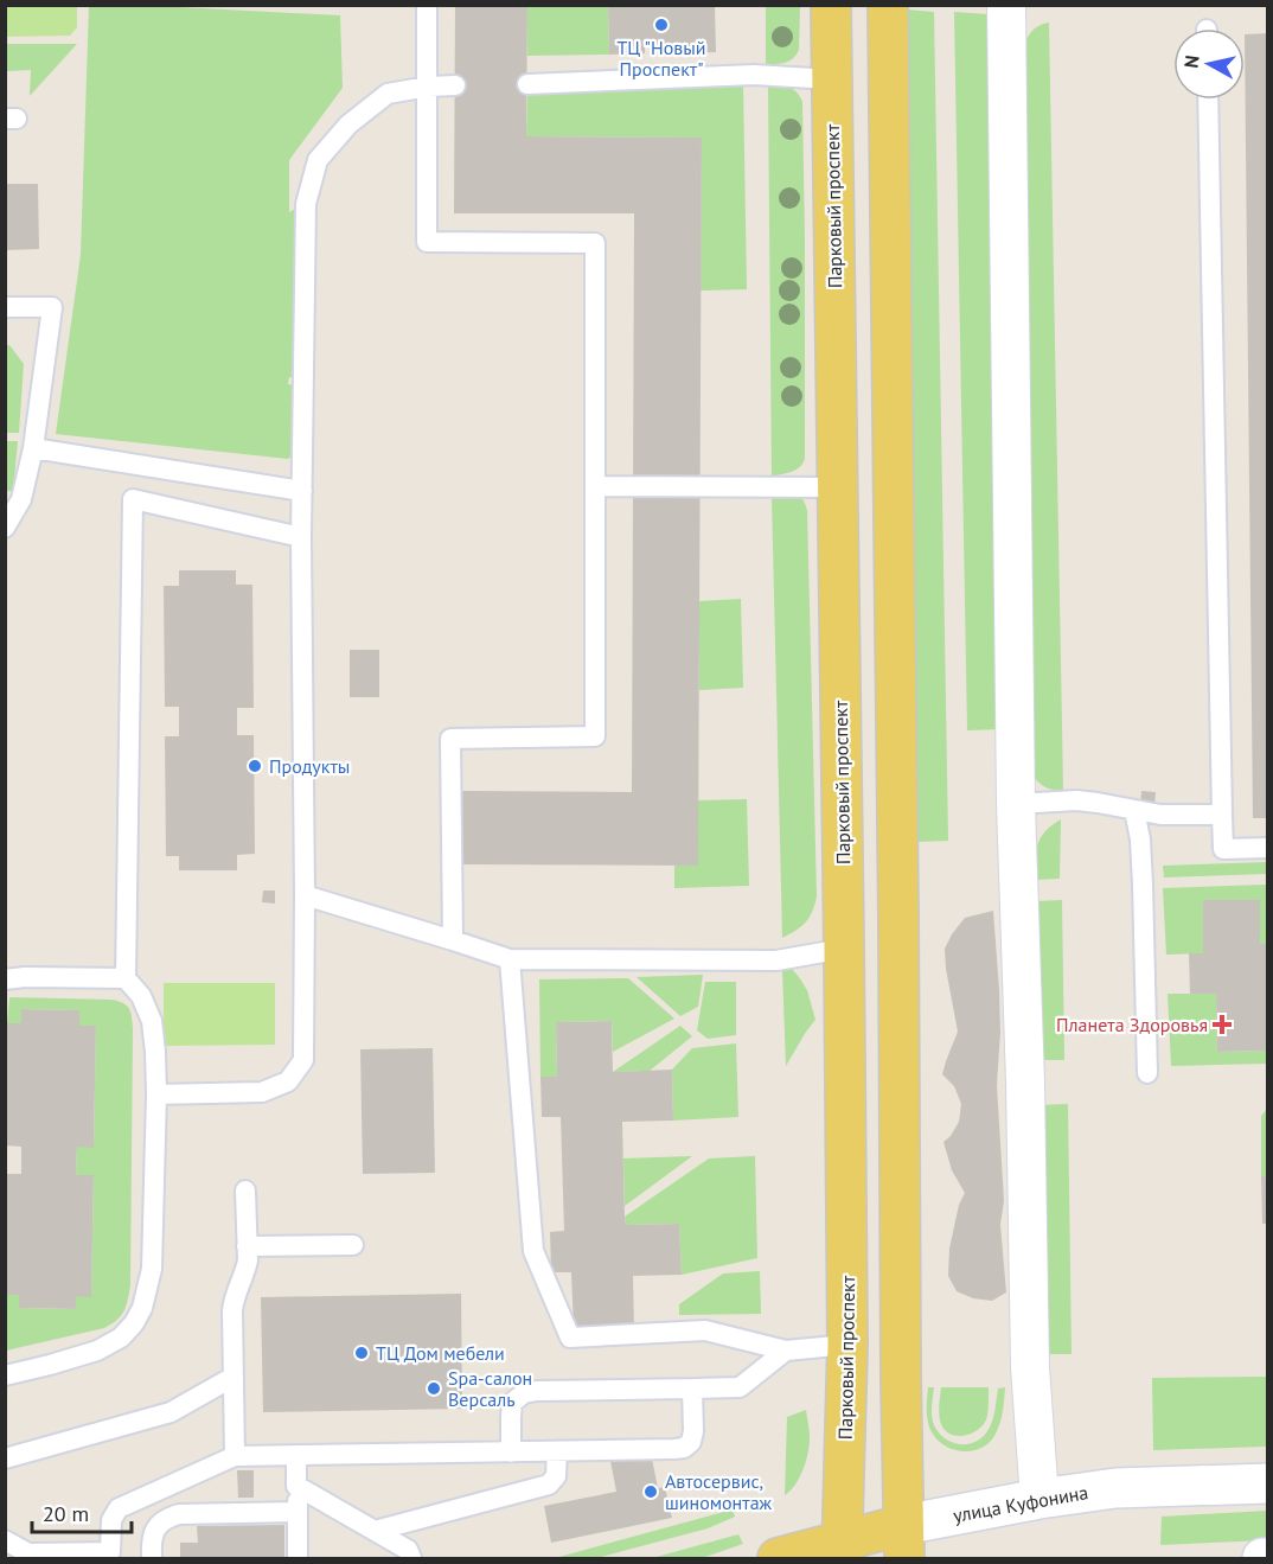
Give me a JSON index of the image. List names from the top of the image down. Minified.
{"streets":{"main road":["Парковый проспект","улица Куфонина"]},"crossings":[["Парковый проспект","улица Куфонина"]],"places":{"other":["ТЦ \"Новый Проспект\"","Продукты","ТЦ Дом мебели","Spa-салон Версаль","Автосервис, шиномонтаж"],"health":["Планета Здоровья"]},"scale_bar":"20 m","north":"left"}
